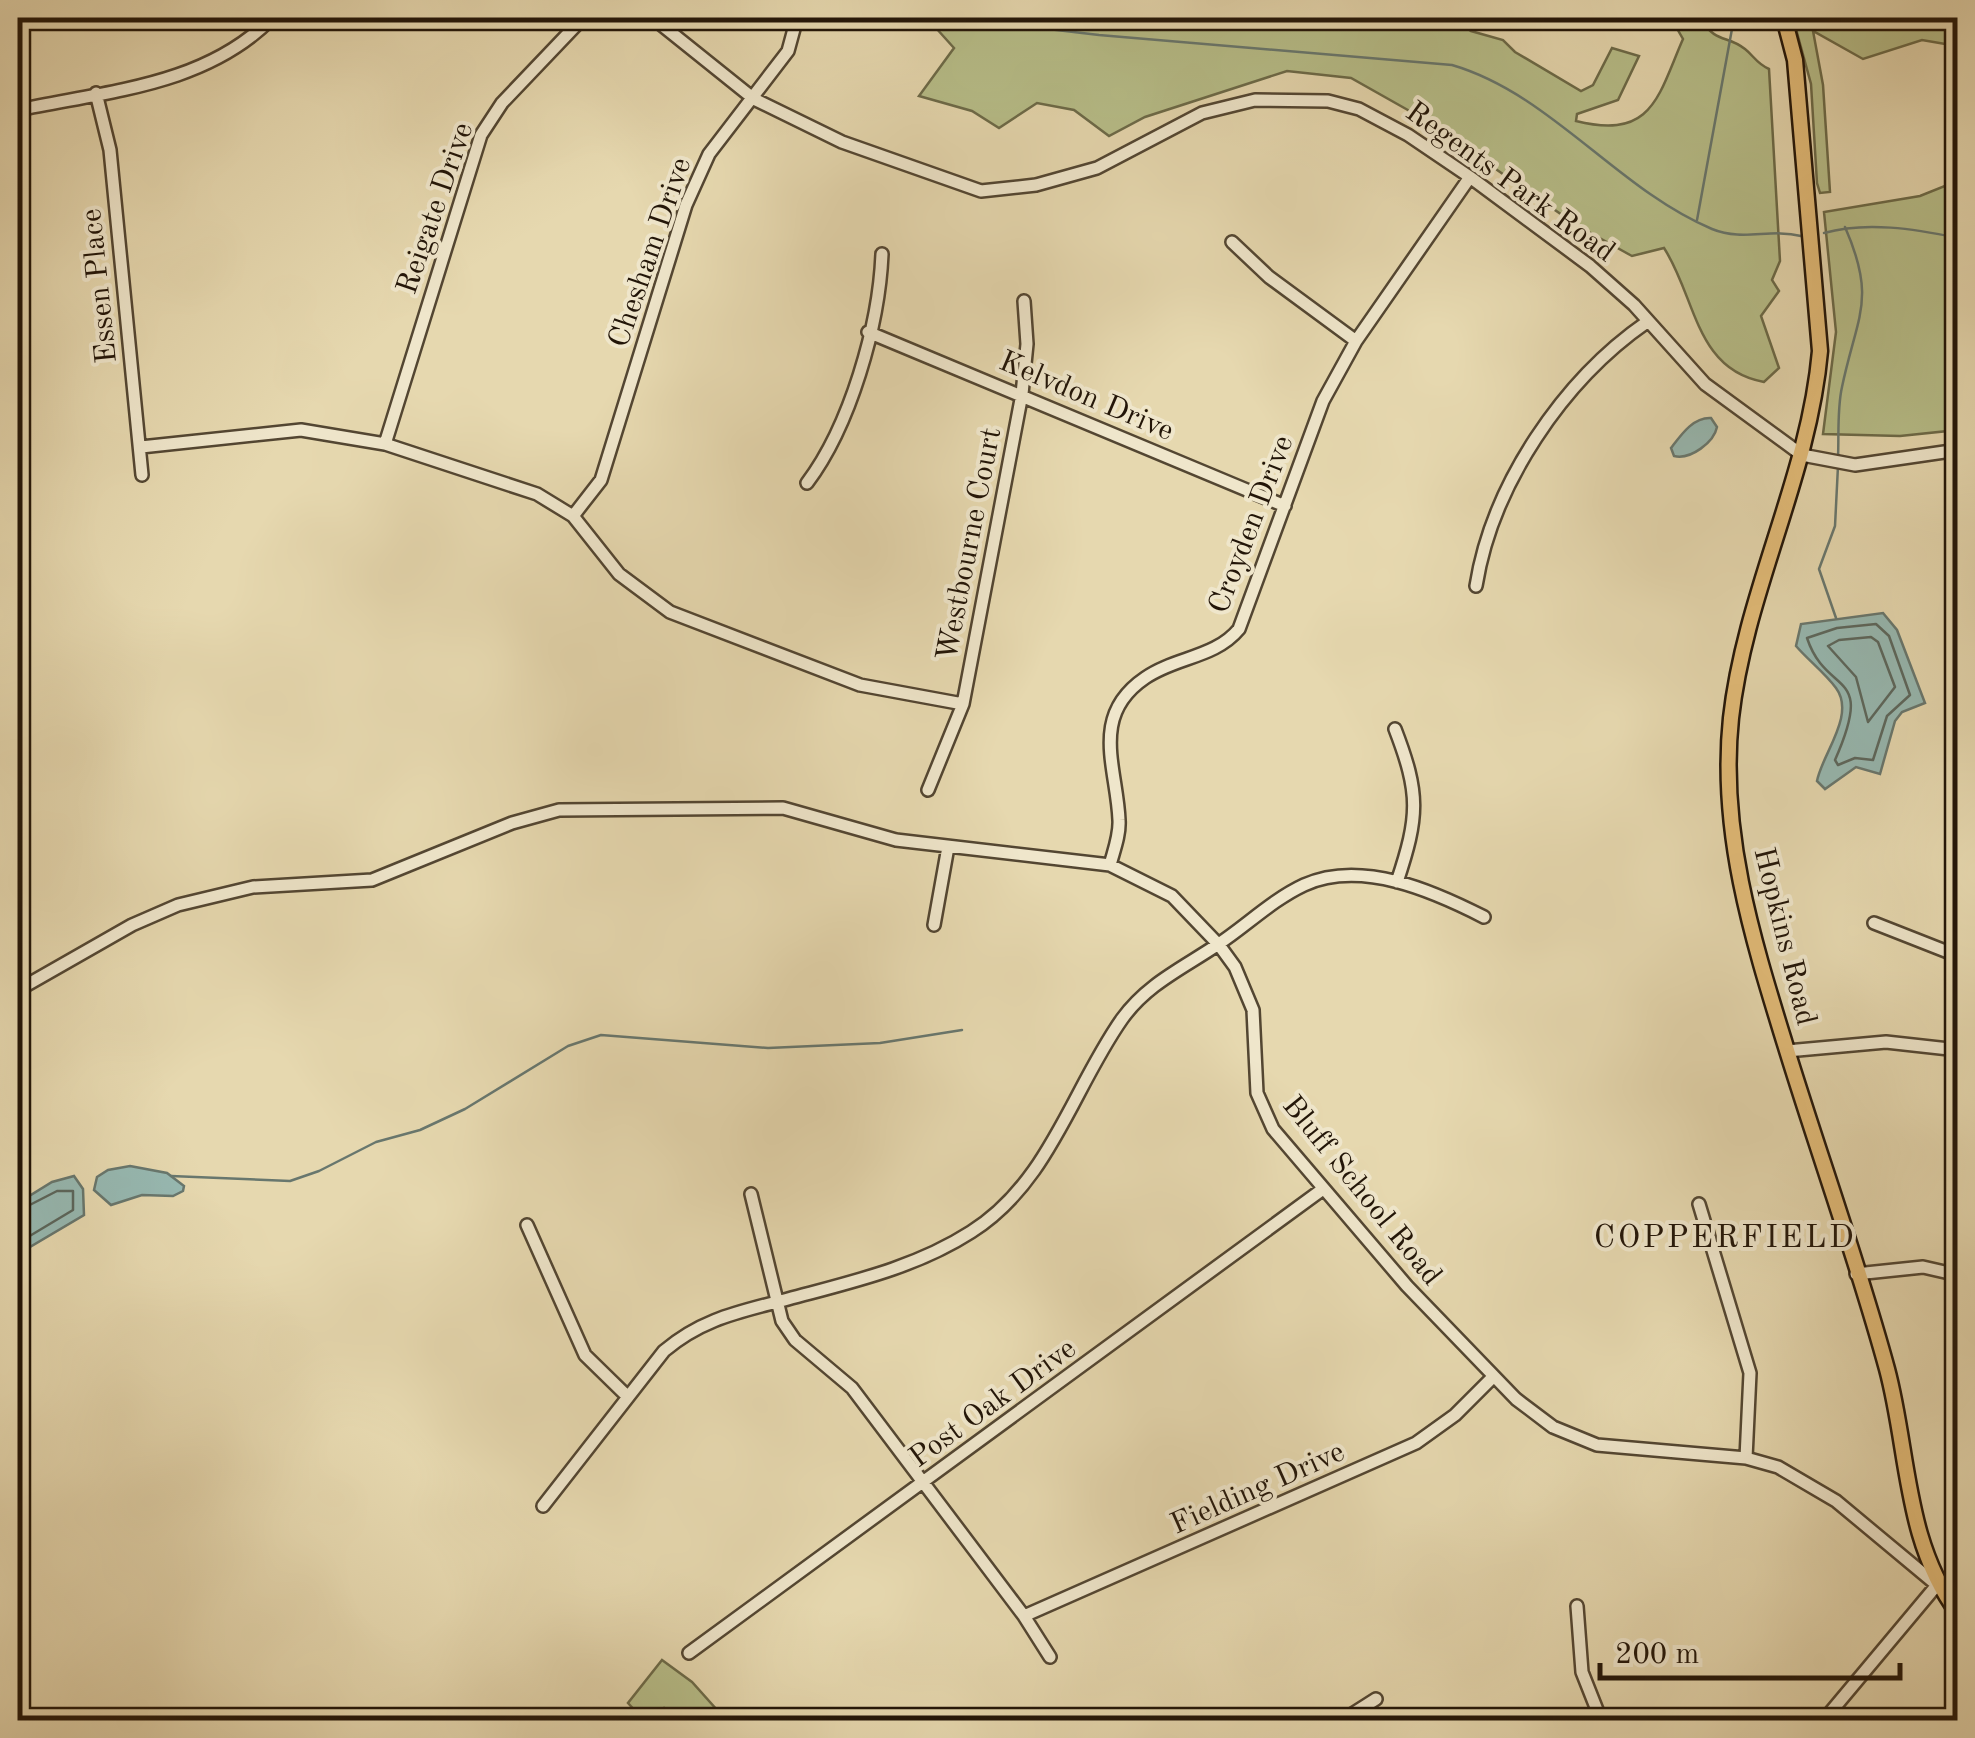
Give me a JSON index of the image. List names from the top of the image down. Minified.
{"streets":{"main road":["Hopkins Road"],"street":["Regents Park Road","Reigate Drive","Chesham Drive","Essen Place","Kelvdon Drive","Croyden Drive","Westbourne Court","Bluff School Road","Post Oak Drive","Fielding Drive"]},"crossings":[["Regents Park Road","Chesham Drive"],["Regents Park Road","Croyden Drive"],["Regents Park Road","Hopkins Road"],["Kelvdon Drive","Croyden Drive"],["Kelvdon Drive","Westbourne Court"],["Croyden Drive","Bluff School Road"],["Hopkins Road","Bluff School Road"],["Bluff School Road","Post Oak Drive"],["Bluff School Road","Fielding Drive"]],"districts":["COPPERFIELD"],"scale_bar":"200 m"}
